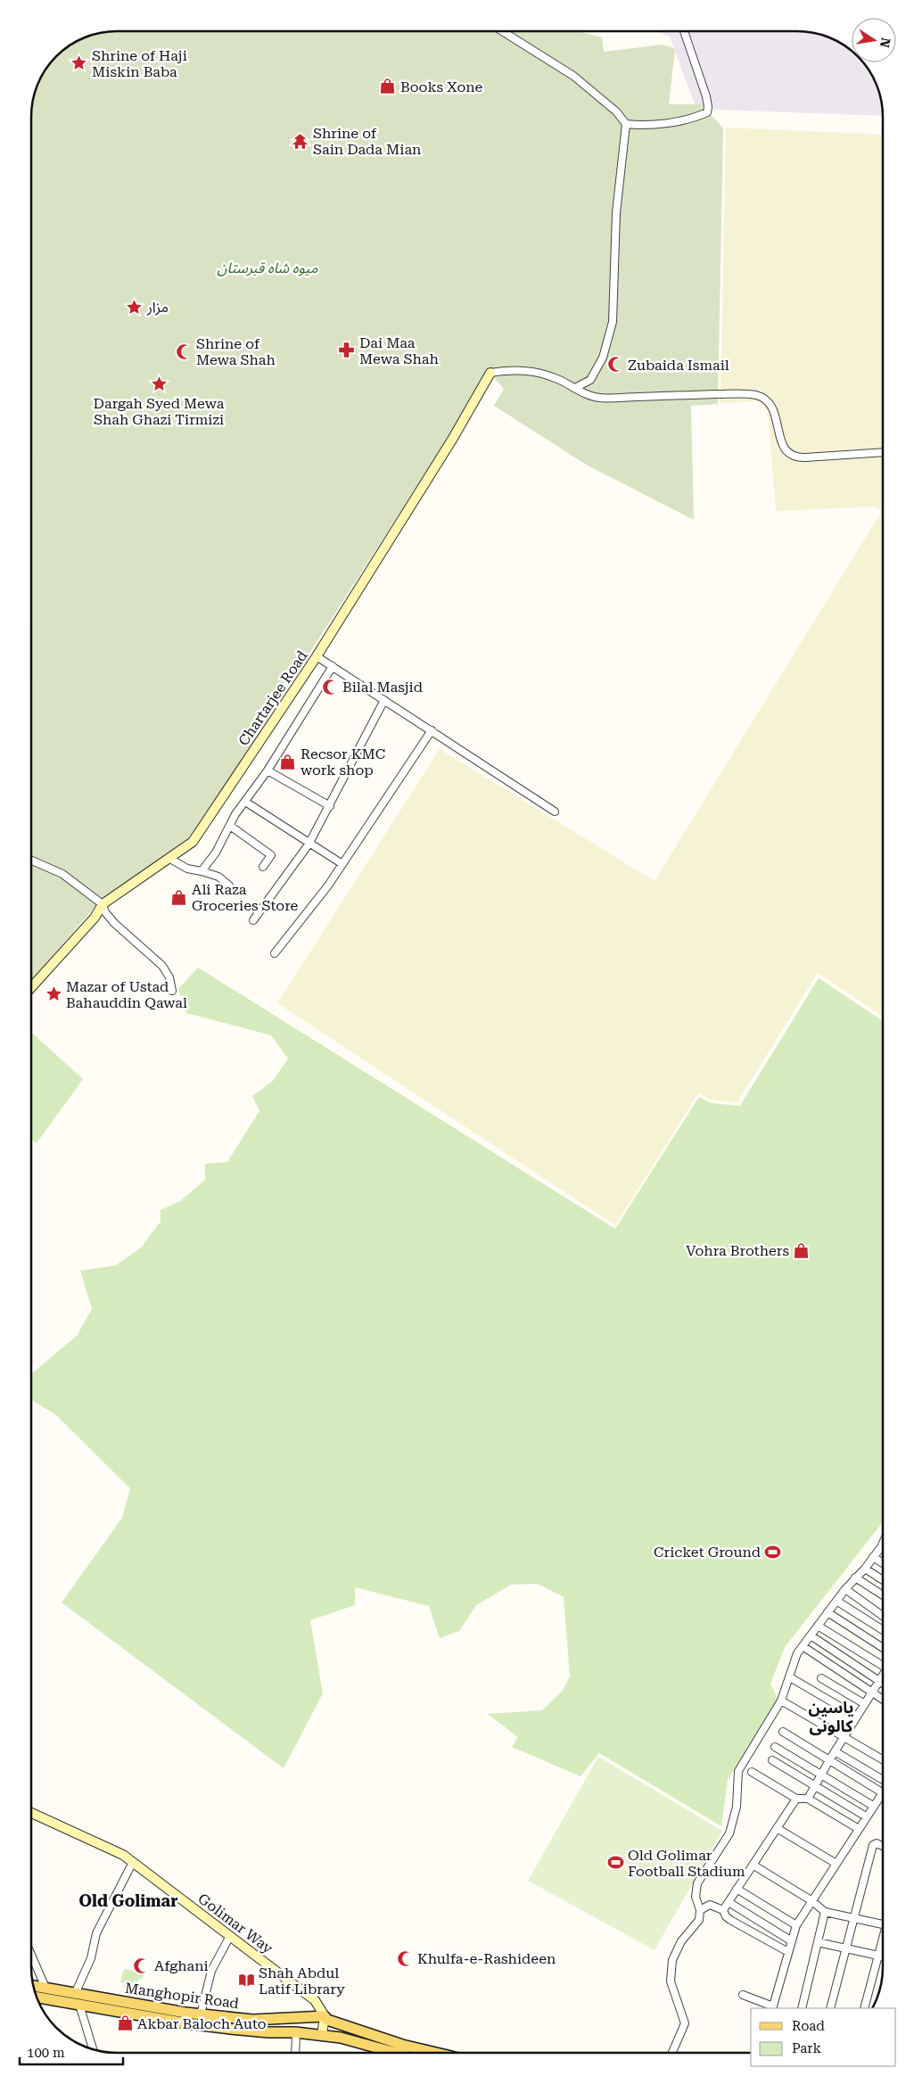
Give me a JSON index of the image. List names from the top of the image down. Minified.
{"streets":{"main road":["Manghopir Road"],"street":["Chartarjee Road","Golimar Way"]},"crossings":[["Golimar Way","Manghopir Road"]],"districts":["یاسین کالونی","Old Golimar"],"parks":["میوہ شاہ قبرستان"],"places":{"place":["Shrine of Haji Miskin Baba","مزار","Dargah Syed Mewa Shah Ghazi Tirmizi","Mazar of Ustad Bahauddin Qawal"],"shop":["Books Xone","Recsor KMC work shop","Ali Raza Groceries Store","Vohra Brothers","Akbar Baloch Auto"],"temple":["Shrine of Sain Dada Mian"],"pharmacy":["Dai Maa Mewa Shah"],"mosque":["Shrine of Mewa Shah","Zubaida Ismail","Bilal Masjid","Khulfa-e-Rashideen","Afghani"],"sports":["Cricket Ground","Old Golimar Football Stadium"],"library":["Shah Abdul Latif Library"]},"legend":["Road","Park"],"scale_bar":"100 m","north":"right"}
